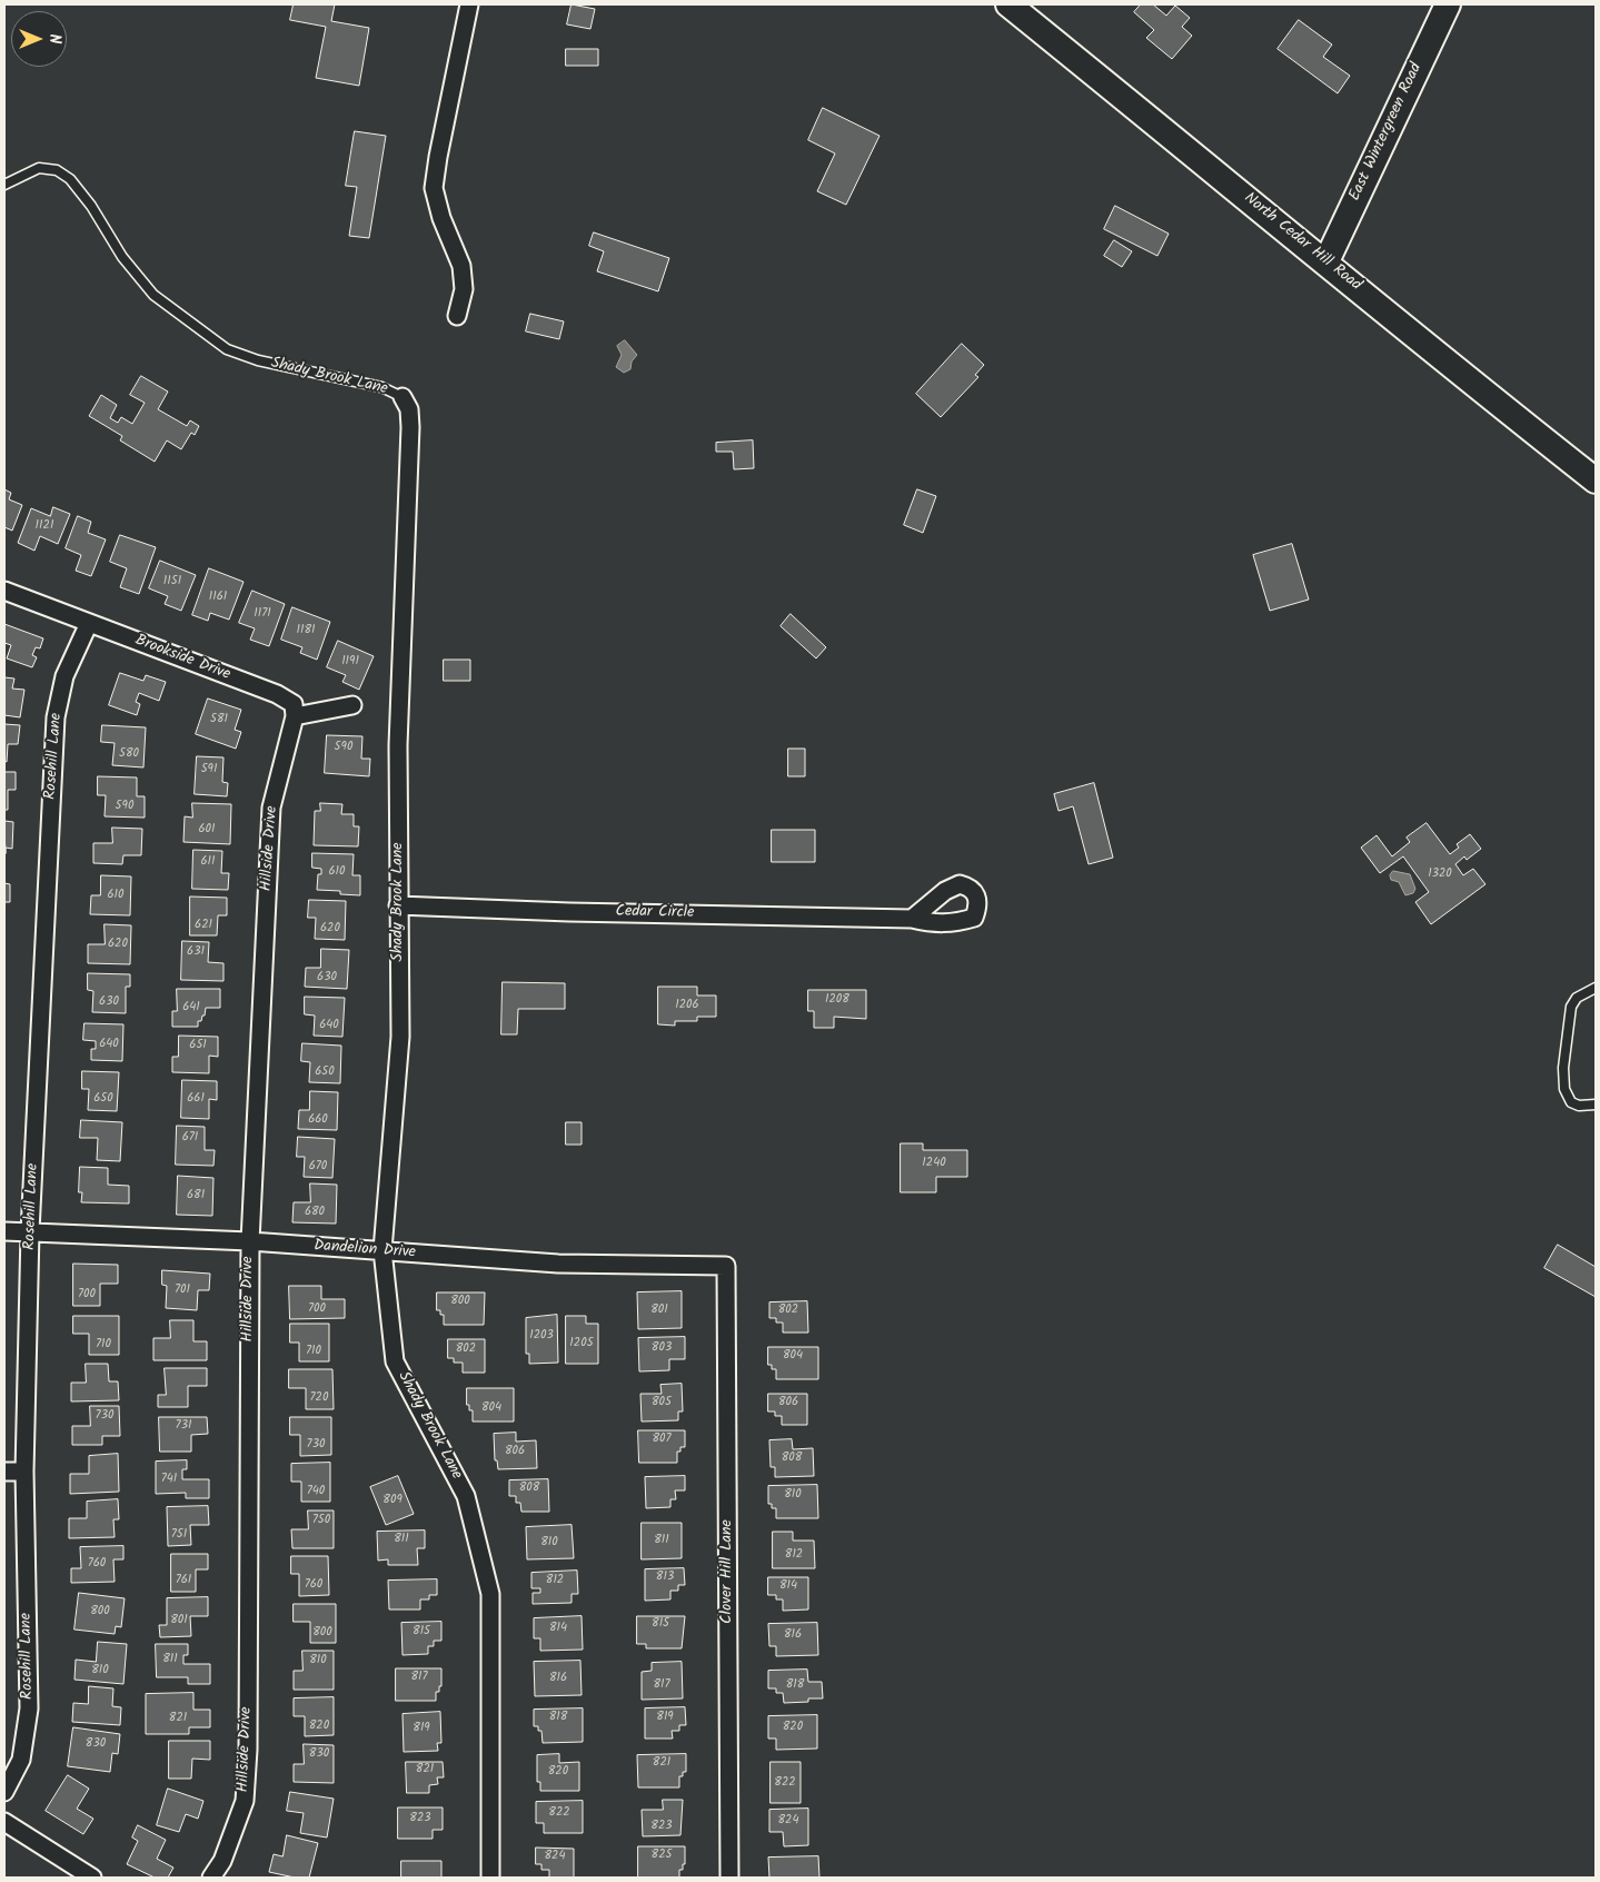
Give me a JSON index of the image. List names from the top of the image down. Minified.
{"streets":{"street":["East Wintergreen Road","North Cedar Hill Road","Shady Brook Lane","Brookside Drive","Rosehill Lane","Hillside Drive","Cedar Circle","Dandelion Drive","Clover Hill Lane"]},"crossings":[["East Wintergreen Road","North Cedar Hill Road"],["Shady Brook Lane","Cedar Circle"],["Shady Brook Lane","Dandelion Drive"],["Brookside Drive","Rosehill Lane"],["Brookside Drive","Hillside Drive"],["Rosehill Lane","Dandelion Drive"],["Hillside Drive","Dandelion Drive"],["Dandelion Drive","Clover Hill Lane"]],"house_numbers":["1121","1151","1161","1171","1181","1191","581","590","580","591","590","601","611","610","1320","610","621","620","620","631","630","1208","630","1206","641","640","640","651","650","650","661","660","671","1240","670","681","680","701","700","800","700","801","802","1203","1205","710","803","802","710","804","720","805","806","804","730","731","807","730","806","808","741","808","740","810","809","750","751","811","811","810","812","760","813","761","812","760","814","800","801","815","814","815","800","816","811","810","810","817","816","817","818","818","819","821","820","820","819","830","830","821","821","820","822","822","823","824","823","825","824"],"north":"right"}
